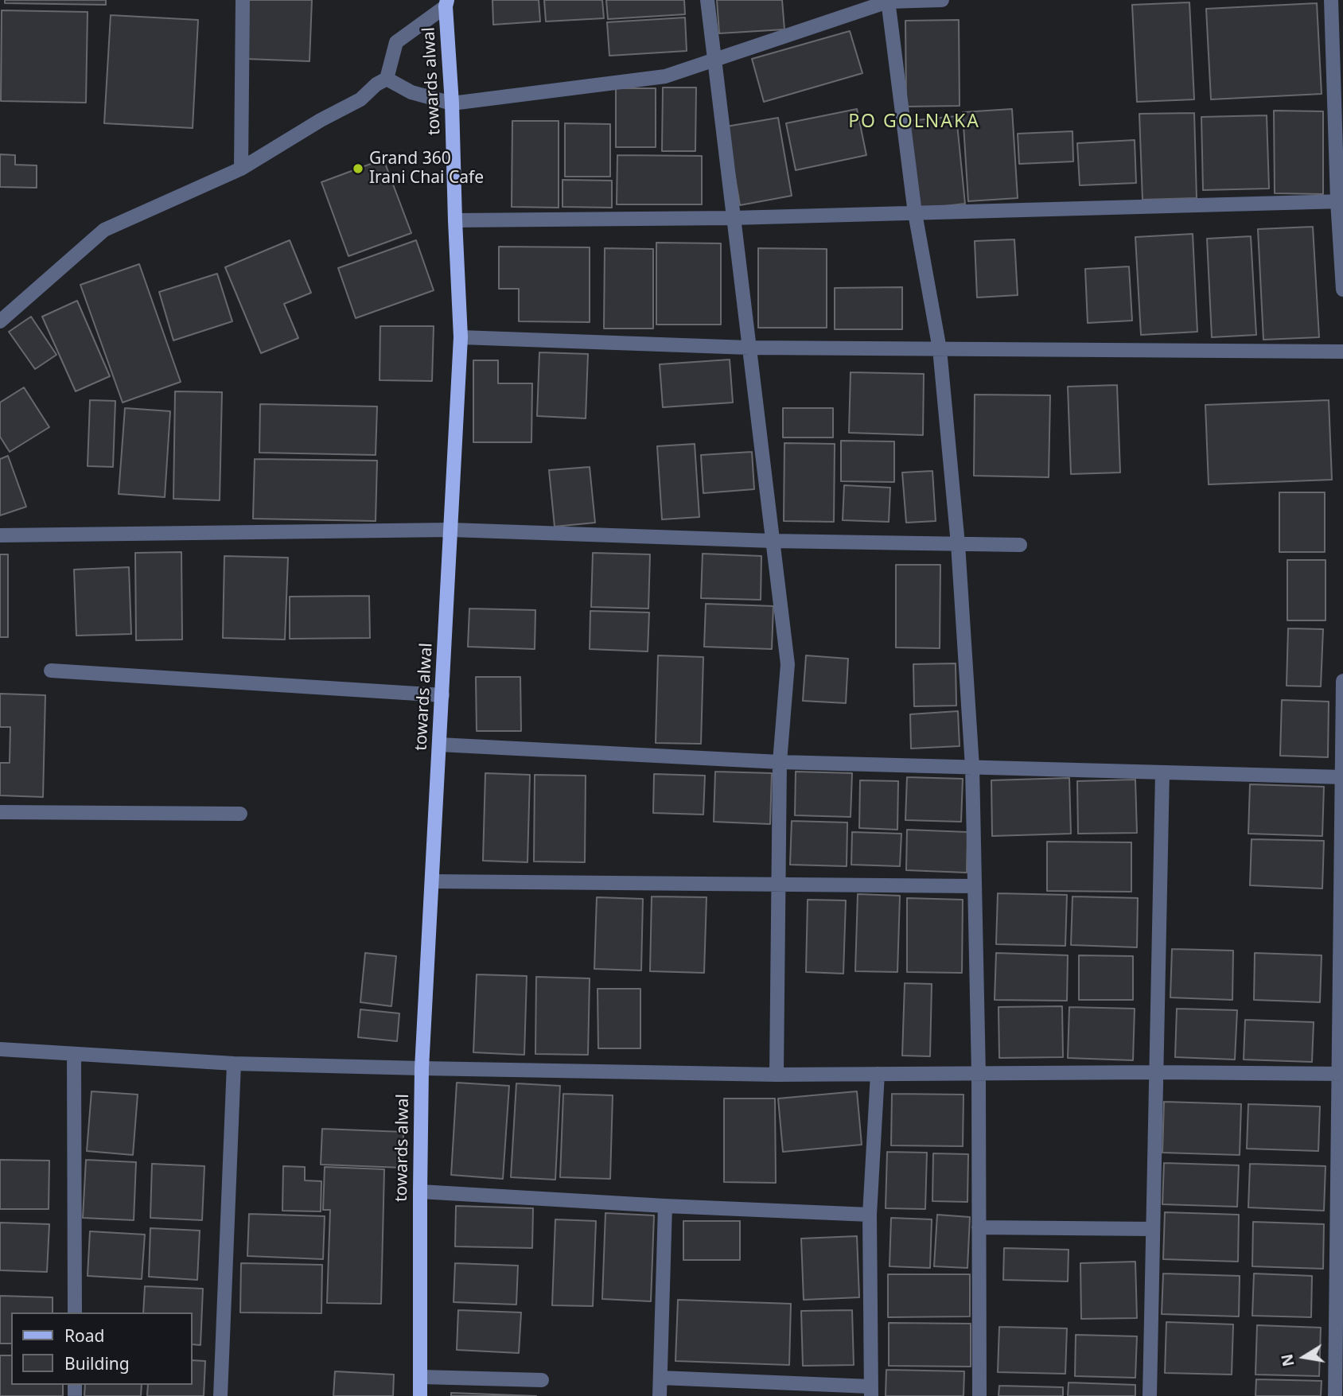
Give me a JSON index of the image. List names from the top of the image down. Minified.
{"streets":{"main road":["towards alwal"]},"districts":["PO GOLNAKA"],"places":["Grand 360 Irani Chai Cafe"],"legend":["Road","Building"],"north":"left"}
